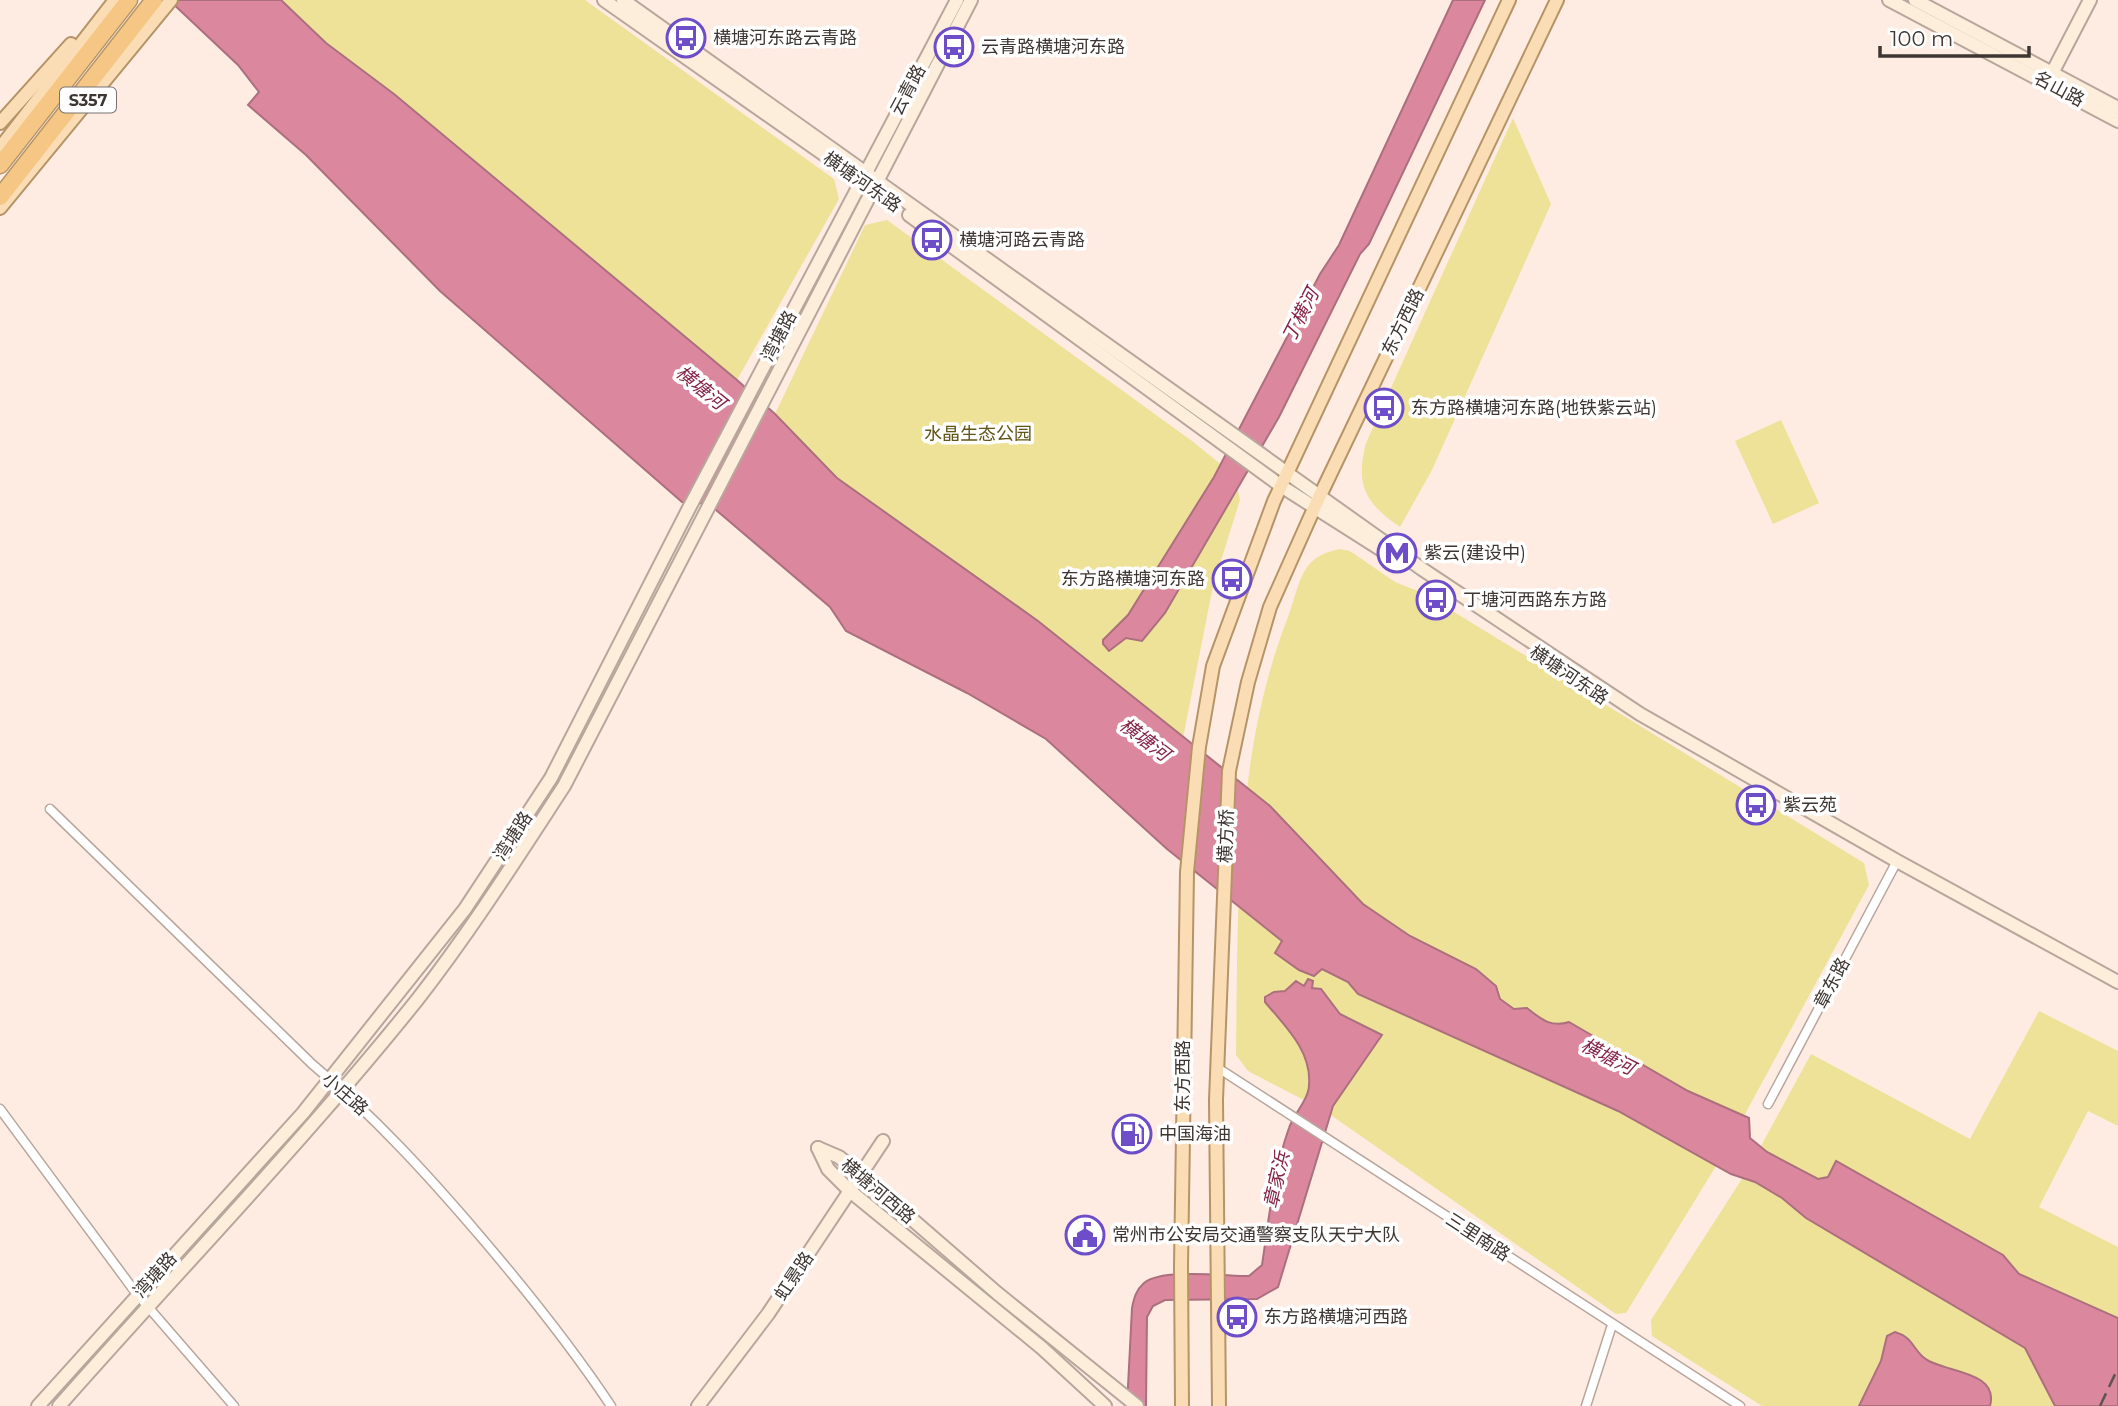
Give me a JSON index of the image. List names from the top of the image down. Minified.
{"streets":{"main road":["S357","东方西路","横方桥"],"street":["名山路","云青路","横塘河东路","湾塘路","章东路","小庄路","横塘河西路","三里南路","虹景路"]},"crossings":[["云青路","横塘河东路"],["云青路","湾塘路"],["横塘河东路","东方西路"],["横塘河东路","湾塘路"],["横塘河东路","横方桥"],["横塘河东路","章东路"],["东方西路","横方桥"],["东方西路","三里南路"],["湾塘路","小庄路"],["横塘河西路","虹景路"]],"water":["丁横河","横塘河","章家浜"],"parks":["水晶生态公园"],"places":{"bus stop":["横塘河东路云青路","云青路横塘河东路","横塘河路云青路","东方路横塘河东路(地铁紫云站)","东方路横塘河东路","丁塘河西路东方路","紫云苑","东方路横塘河西路"],"metro station":["紫云(建设中)"],"fuel station":["中国海油"],"public building":["常州市公安局交通警察支队天宁大队"]},"scale_bar":"100 m"}
